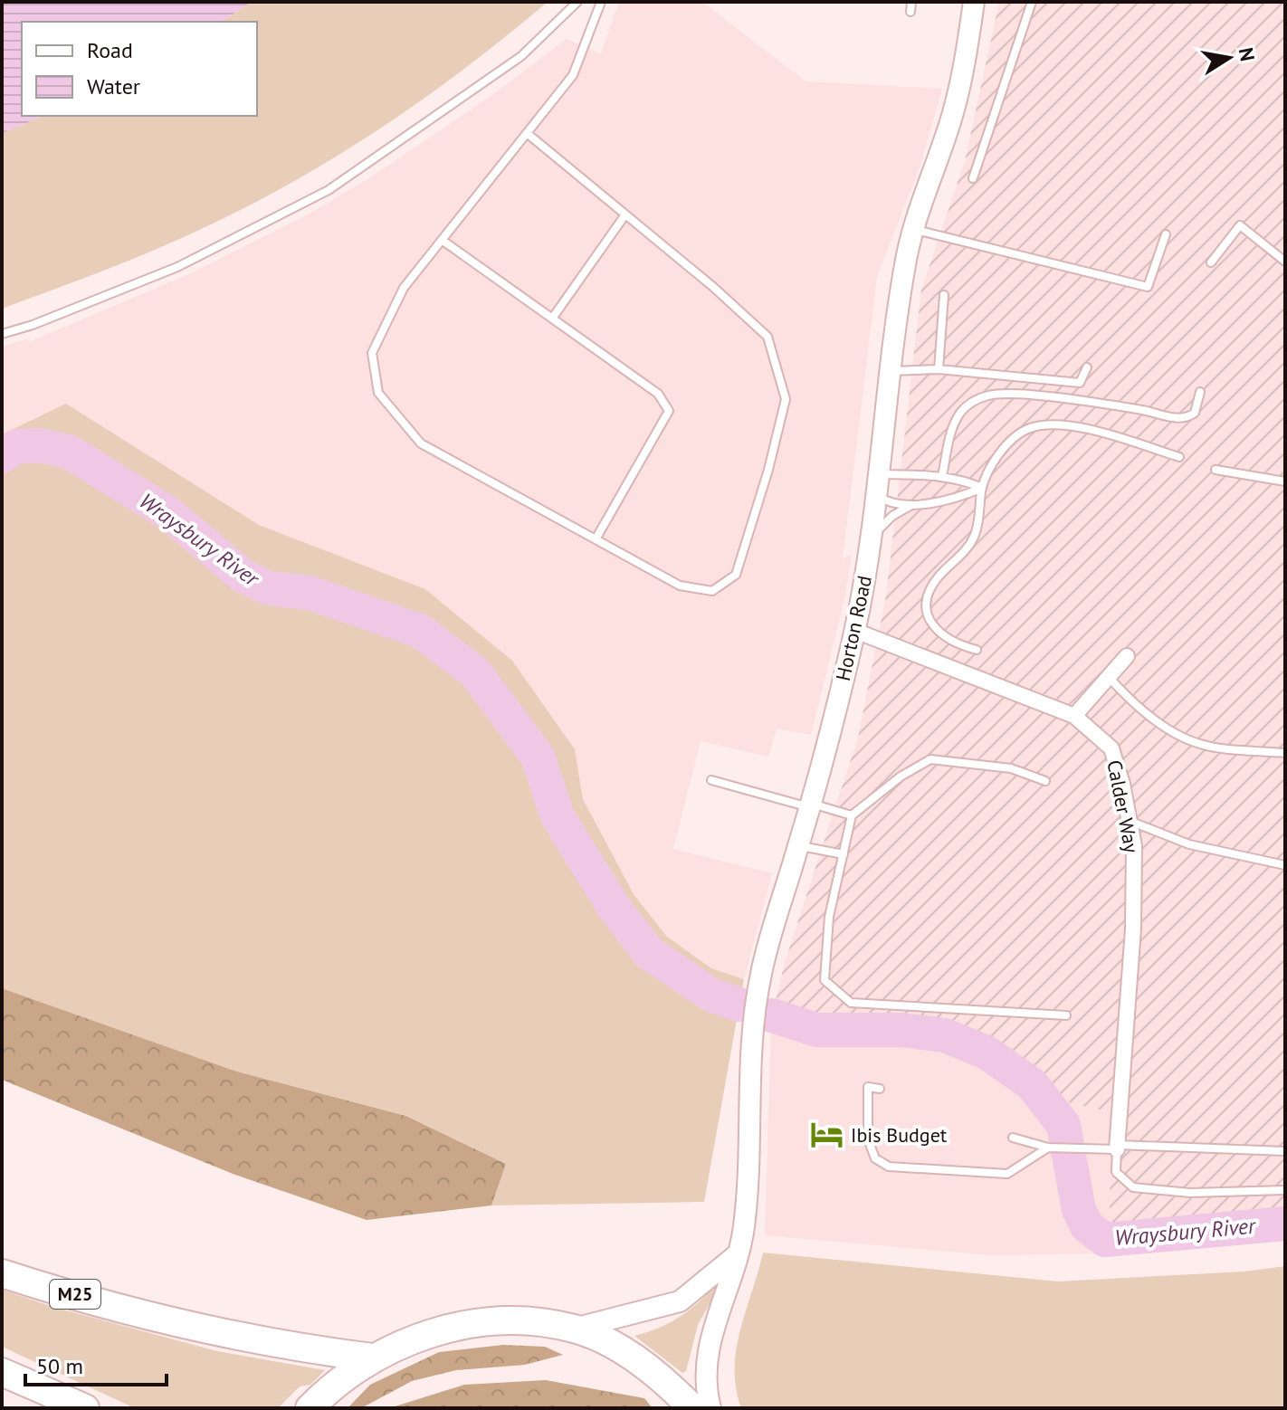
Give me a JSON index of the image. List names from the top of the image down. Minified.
{"streets":{"highway":["M25"],"street":["Horton Road","Calder Way"]},"crossings":[["Horton Road","Calder Way"]],"water":["Wraysbury River"],"places":{"hotel":["Ibis Budget"]},"legend":["Road","Water"],"scale_bar":"50 m","north":"right"}
